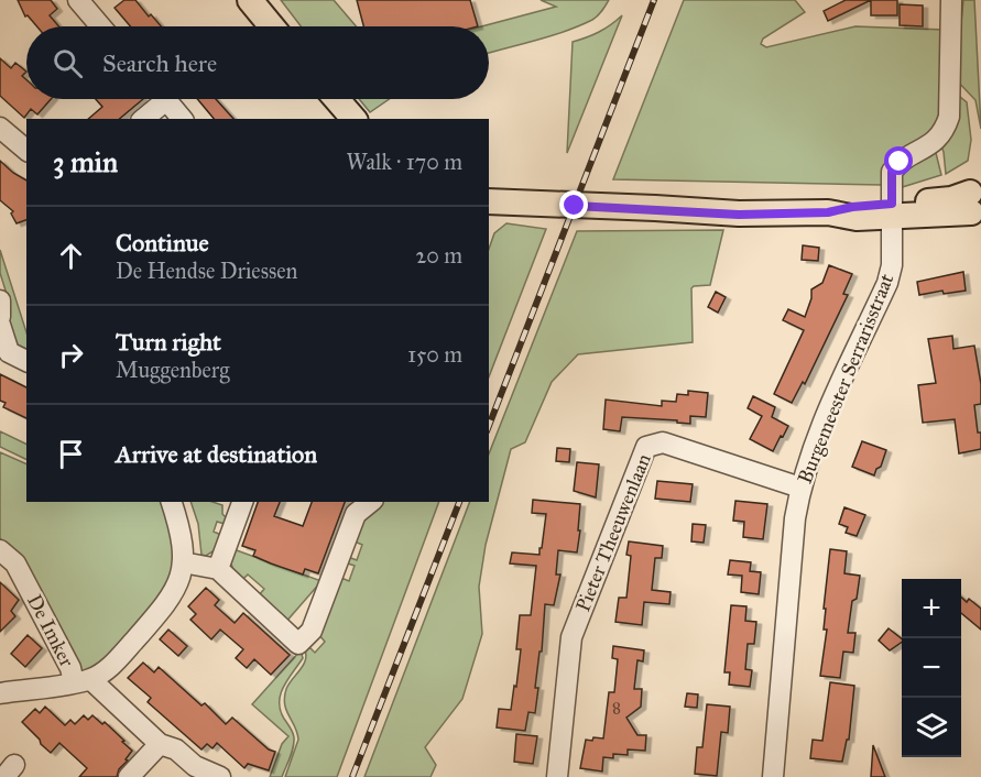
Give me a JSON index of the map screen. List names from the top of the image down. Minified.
{"streets":{"street":["Burgemeester Serrarisstraat","Pieter Theeuwenlaan","De Imker"]},"crossings":[["Burgemeester Serrarisstraat","Pieter Theeuwenlaan"]],"house_numbers":["8"],"page":{"search":"Search here","heading":["3 min","Walk · 170 m"],"list":[["Continue","De Hendse Driessen","20 m"],["Turn right","Muggenberg","150 m"],"Arrive at destination"],"map_buttons":["+","−"]}}
